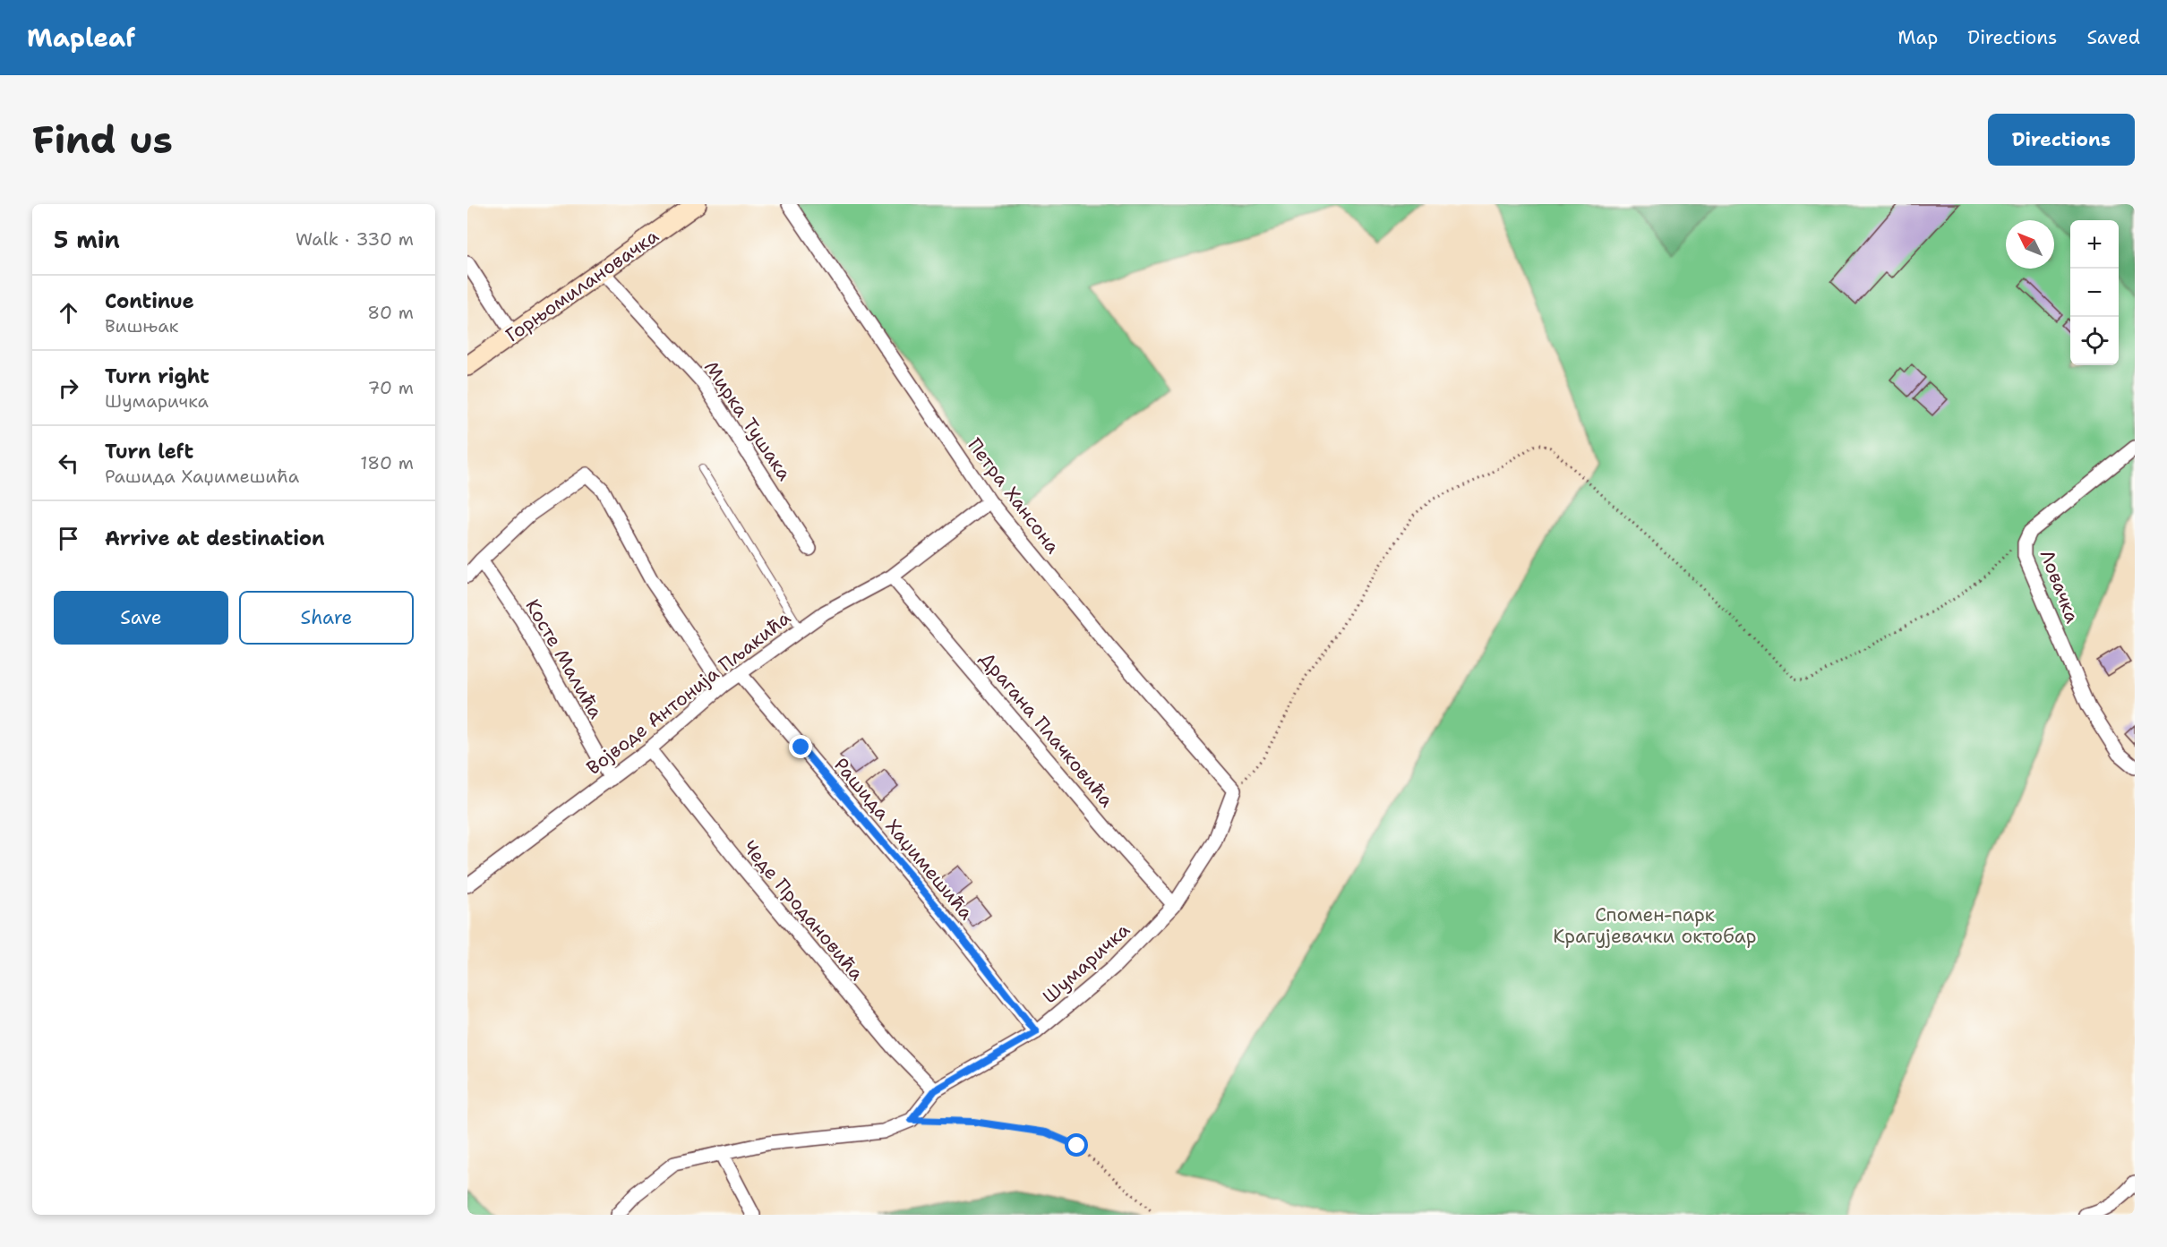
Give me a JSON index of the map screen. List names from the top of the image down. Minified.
{"streets":{"main road":["Горњомилановачка"],"street":["Мирка Тушака","Петра Хансона","Ловачка","Косте Малића","Војводе Антонија Пљакића","Драгана Плачковића","Рашида Хаџимешића","Чеде Продановића","Шумаричка"]},"crossings":[["Горњомилановачка","Мирка Тушака"],["Петра Хансона","Војводе Антонија Пљакића"],["Петра Хансона","Шумаричка"],["Косте Малића","Војводе Антонија Пљакића"],["Војводе Антонија Пљакића","Драгана Плачковића"],["Војводе Антонија Пљакића","Рашида Хаџимешића"],["Војводе Антонија Пљакића","Чеде Продановића"],["Драгана Плачковића","Шумаричка"],["Рашида Хаџимешића","Шумаричка"],["Чеде Продановића","Шумаричка"]],"parks":["Спомен-парк Крагујевачки октобар"],"north":"top left","page":{"header":"Mapleaf","nav":["Map","Directions","Saved"],"buttons":["Directions",["Save","Share"]],"title":"Find us","heading":["5 min","Walk · 330 m"],"map_buttons":["+","−"],"list":[["Continue","Вишњак","80 m"],["Turn right","Шумаричка","70 m"],["Turn left","Рашида Хаџимешића","180 m"],"Arrive at destination"]}}
